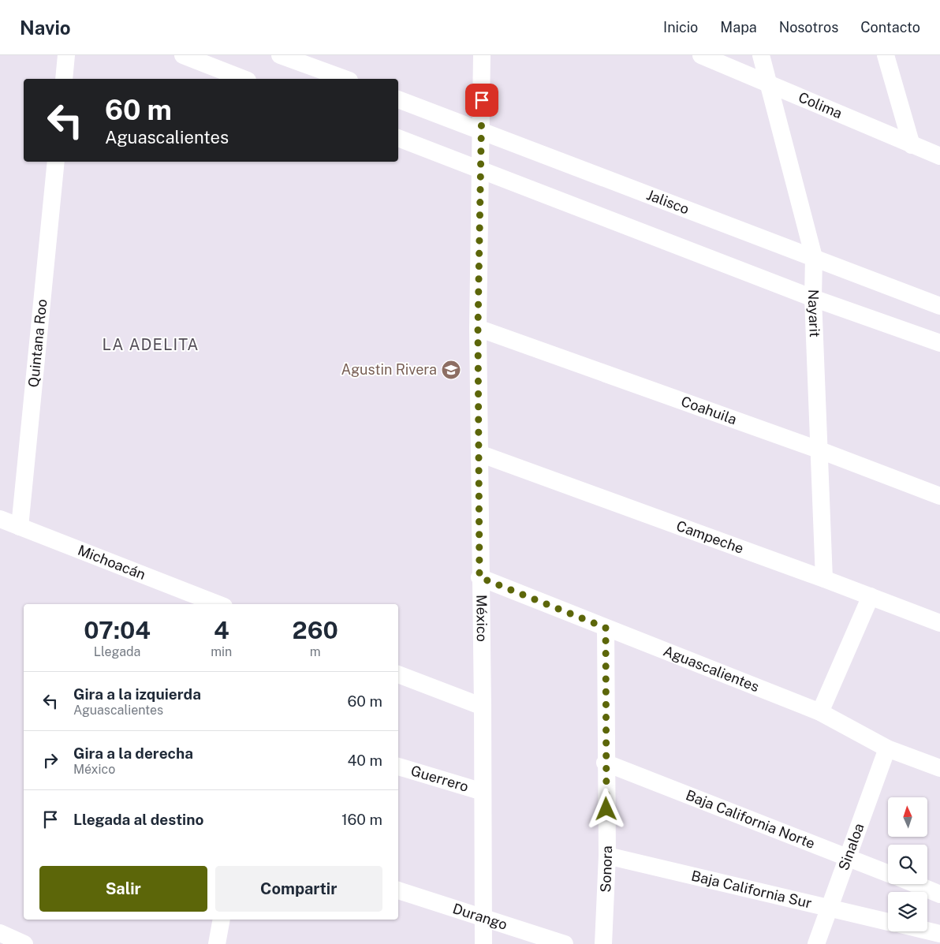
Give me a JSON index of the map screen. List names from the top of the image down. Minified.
{"streets":{"street":["Colima","Jalisco","Nayarit","Quintana Roo","Coahuila","Campeche","Michoacán","México","Aguascalientes","Guerrero","Baja California Norte","Sinaloa","Sonora","Baja California Sur","Durango"]},"crossings":[["Colima","Nayarit"],["Jalisco","Nayarit"],["Jalisco","México"],["Nayarit","Coahuila"],["Nayarit","Campeche"],["Quintana Roo","Michoacán"],["Coahuila","México"],["Campeche","México"],["México","Aguascalientes"],["México","Guerrero"],["México","Durango"],["Aguascalientes","Sinaloa"],["Aguascalientes","Sonora"],["Baja California Norte","Sinaloa"],["Baja California Norte","Sonora"],["Sinaloa","Baja California Sur"],["Sonora","Baja California Sur"]],"districts":["LA ADELITA"],"places":{"school or university":["Agustin Rivera"]},"north":"top","page":{"header":"Navio","nav":["Inicio","Mapa","Nosotros","Contacto"],"turn":["60 m","Aguascalientes"],"eta":["07:04","Llegada","4","min","260","m"],"list":[{"name":"Gira a la izquierda","note":"Aguascalientes","value":"60 m"},{"name":"Gira a la derecha","note":"México","value":"40 m"},{"name":"Llegada al destino","value":"160 m"}],"buttons":["Salir","Compartir"]}}
